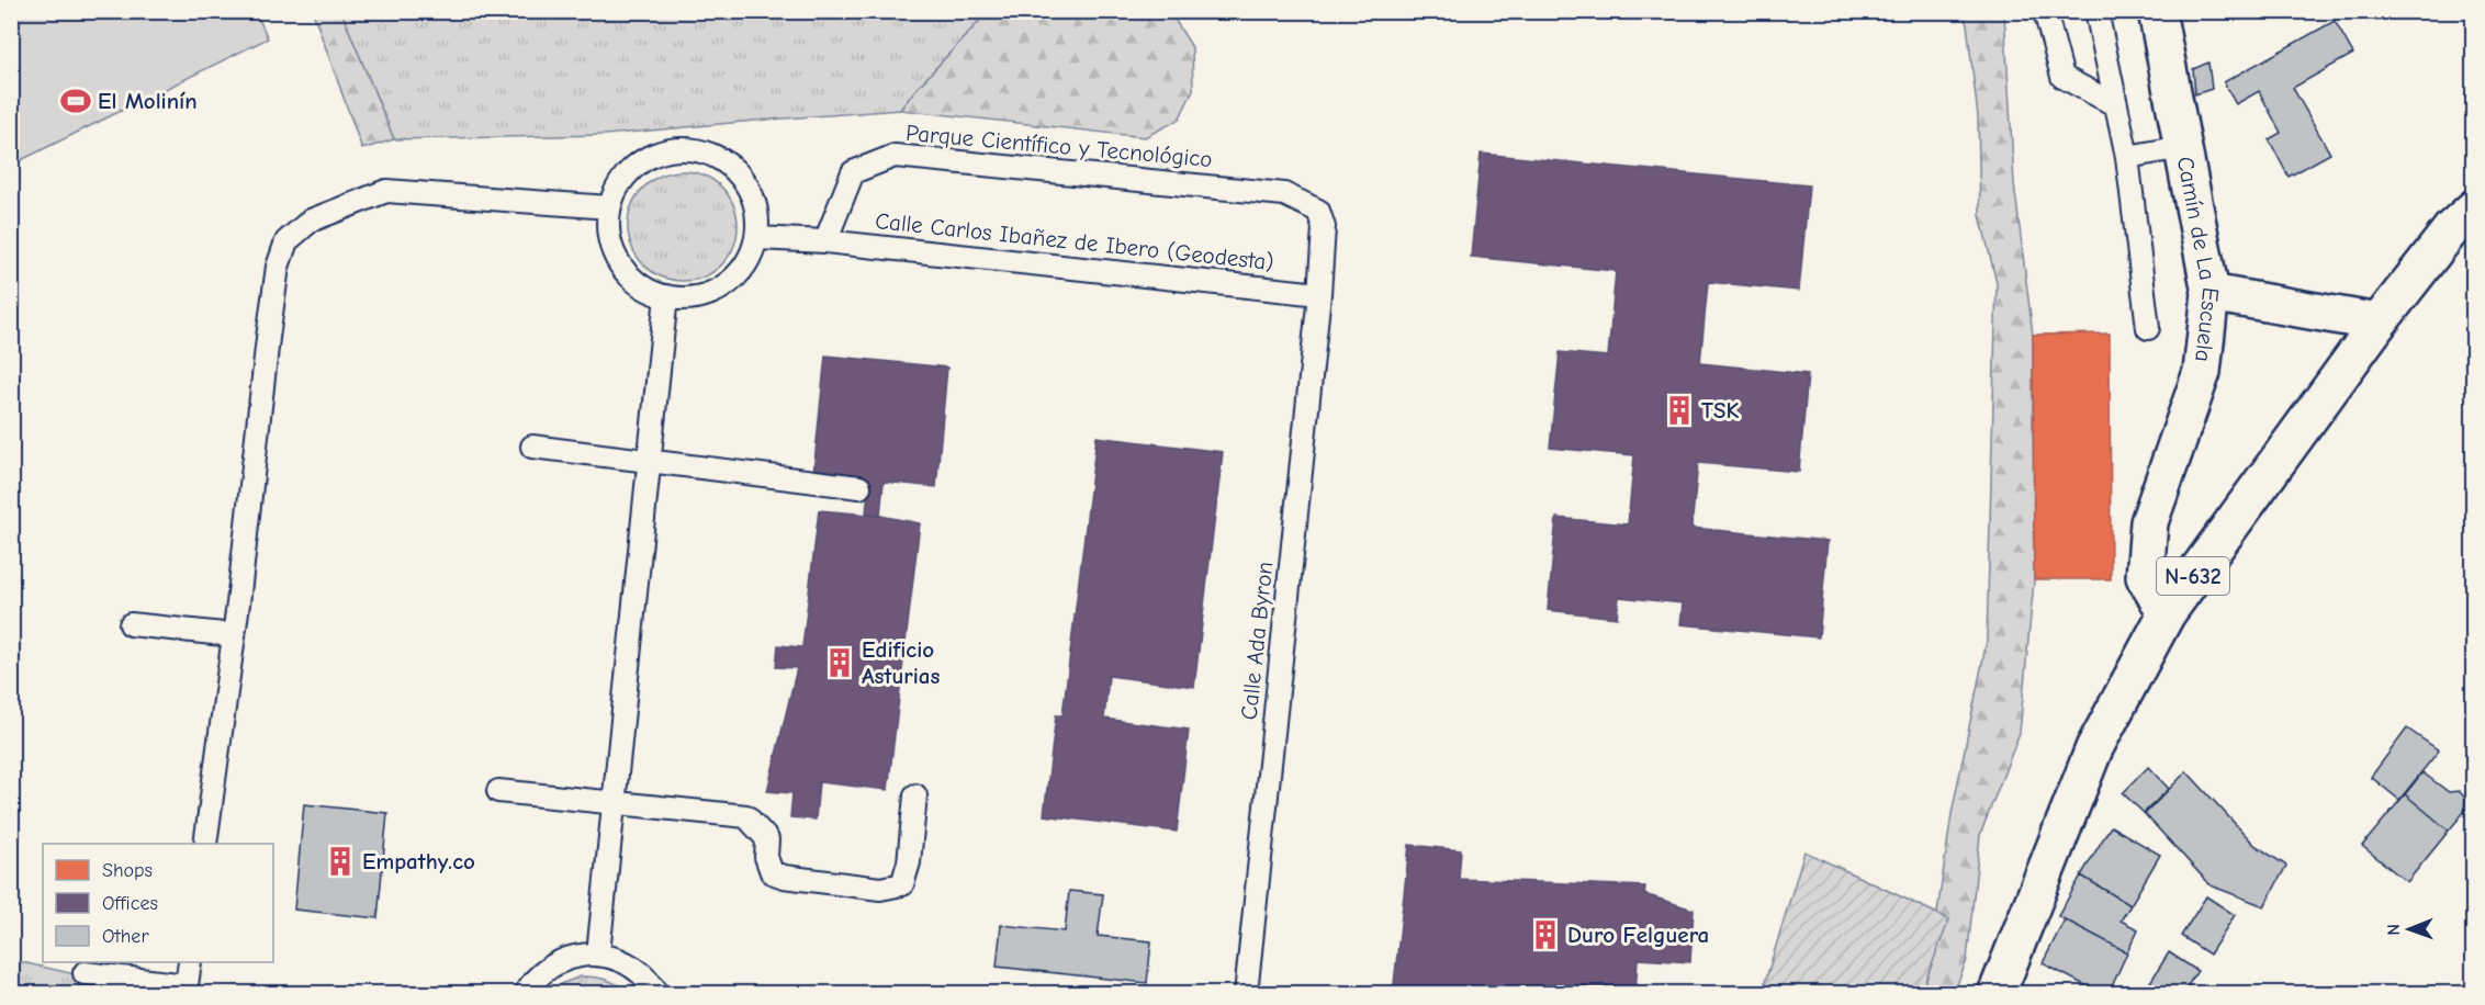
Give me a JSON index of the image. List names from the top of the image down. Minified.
{"streets":{"main road":["Camín de La Escuela","N-632"],"lane":["Parque Científico y Tecnológico","Calle Carlos Ibañez de Ibero (Geodesta)","Calle Ada Byron"]},"crossings":[["Parque Científico y Tecnológico","Calle Carlos Ibañez de Ibero (Geodesta)"],["Parque Científico y Tecnológico","Calle Ada Byron"],["Calle Carlos Ibañez de Ibero (Geodesta)","Calle Ada Byron"],["Camín de La Escuela","N-632"]],"places":{"sports":["El Molinín"],"building":["TSK","Edificio Asturias","Empathy.co","Duro Felguera"]},"legend":["Shops","Offices","Other"],"north":"left"}
